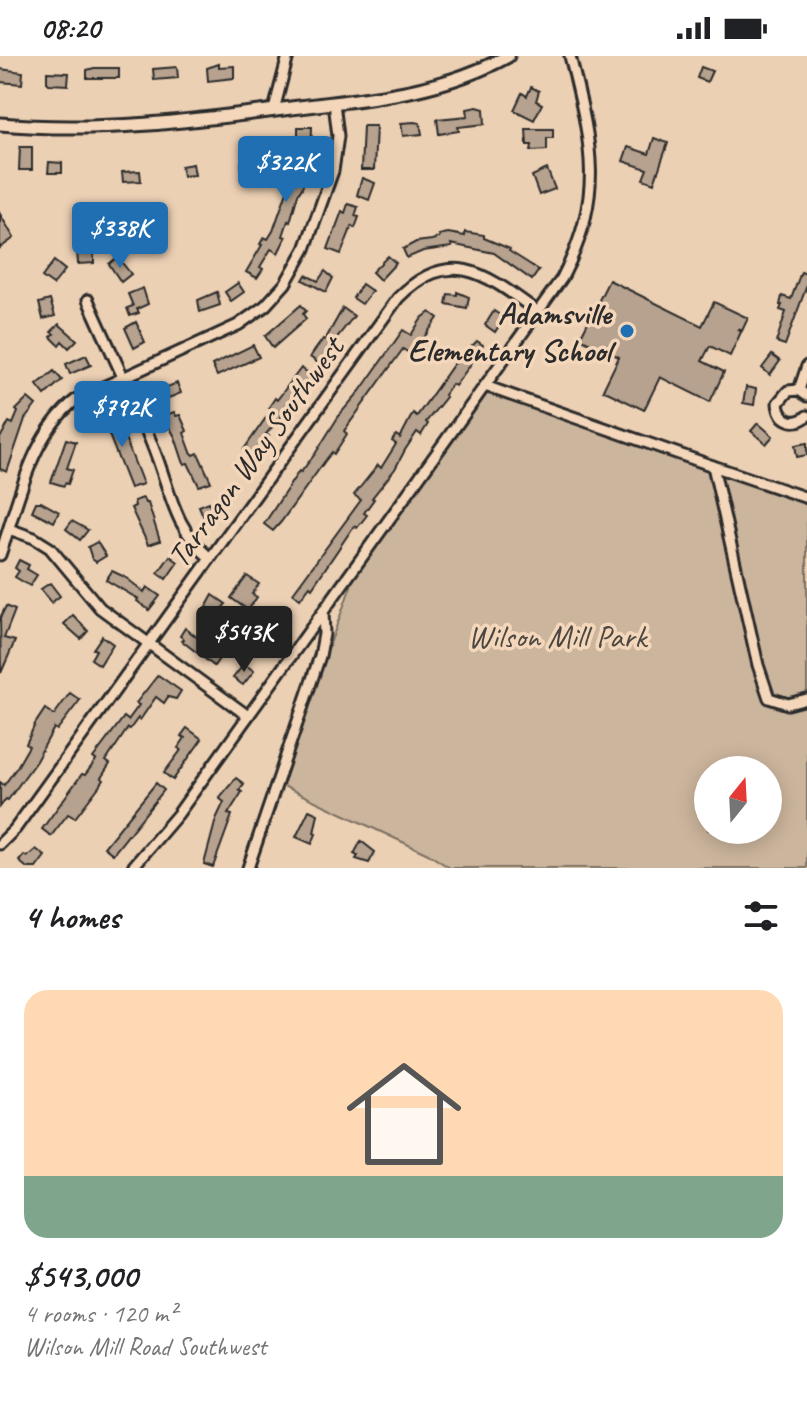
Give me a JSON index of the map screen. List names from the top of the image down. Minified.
{"streets":{"street":["Tarragon Way Southwest"]},"parks":["Wilson Mill Park"],"places":["Adamsville Elementary School"],"north":"top","page":{"status":"08:20","price":["$322K","$338K","$792K","$543K"],"heading":"4 homes","list":[{"name":"$543,000","note":"4 rooms · 120 m² · Wilson Mill Road Southwest"}]}}
